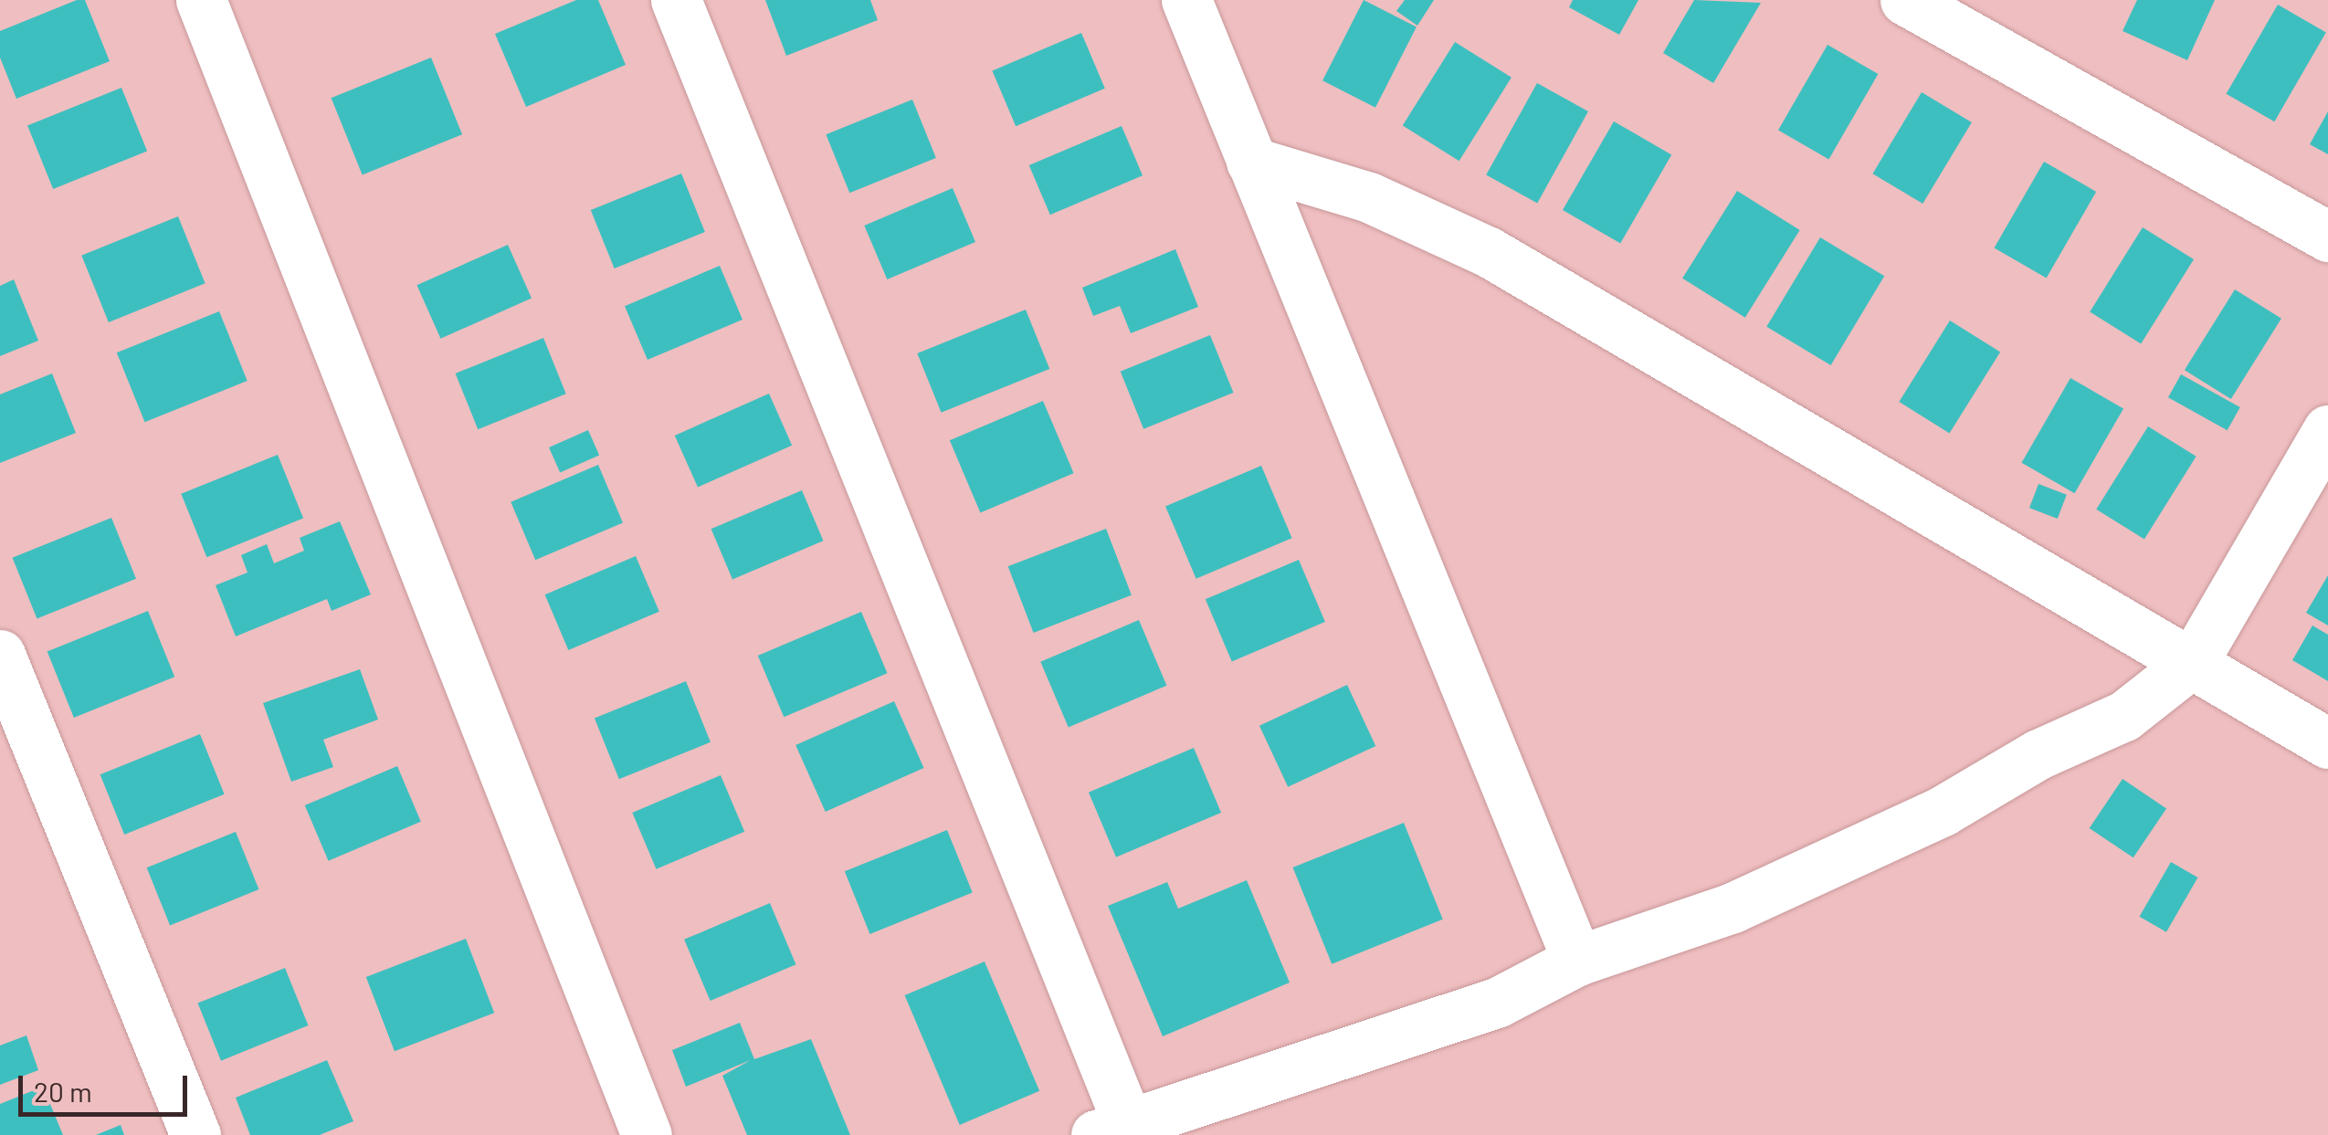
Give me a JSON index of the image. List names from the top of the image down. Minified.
{"scale_bar":"20 m"}
